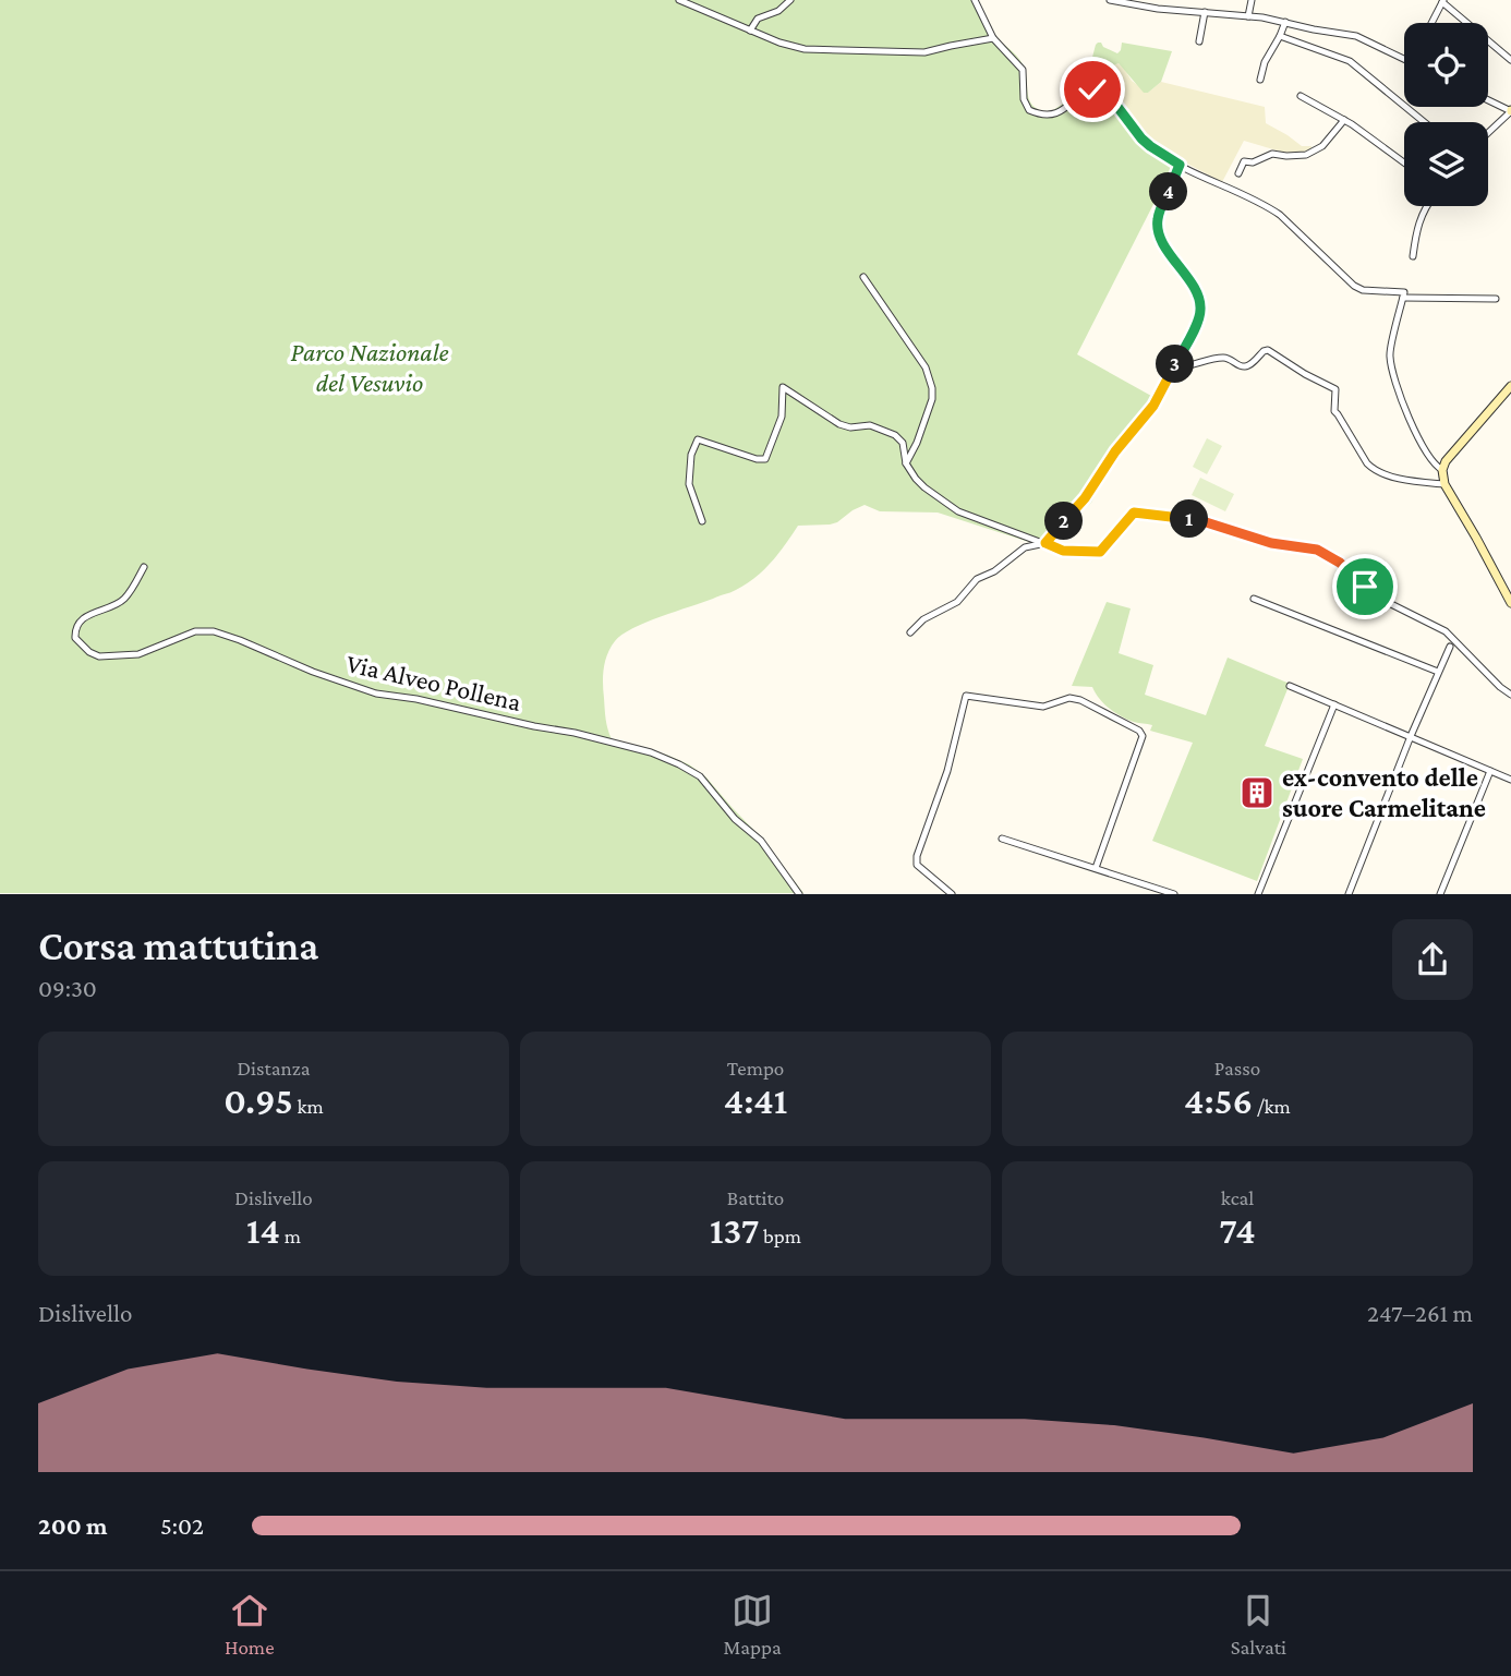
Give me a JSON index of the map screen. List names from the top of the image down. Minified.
{"streets":{"street":["Via Alveo Pollena"]},"parks":["Parco Nazionale del Vesuvio"],"places":{"building":["ex-convento delle suore Carmelitane"]},"page":{"pins":["4","3","1","2"],"heading":["Corsa mattutina","09:30"],"stats":[["Distanza","0.95 km"],["Tempo","4:41"],["Passo","4:56 /km"],["Dislivello","14 m"],["Battito","137 bpm"],["kcal","74"]],"chart":["Dislivello","247–261 m"],"list":[{"name":"200 m","note":"5:02"}],"tabs":["Home","Mappa","Salvati"]}}
